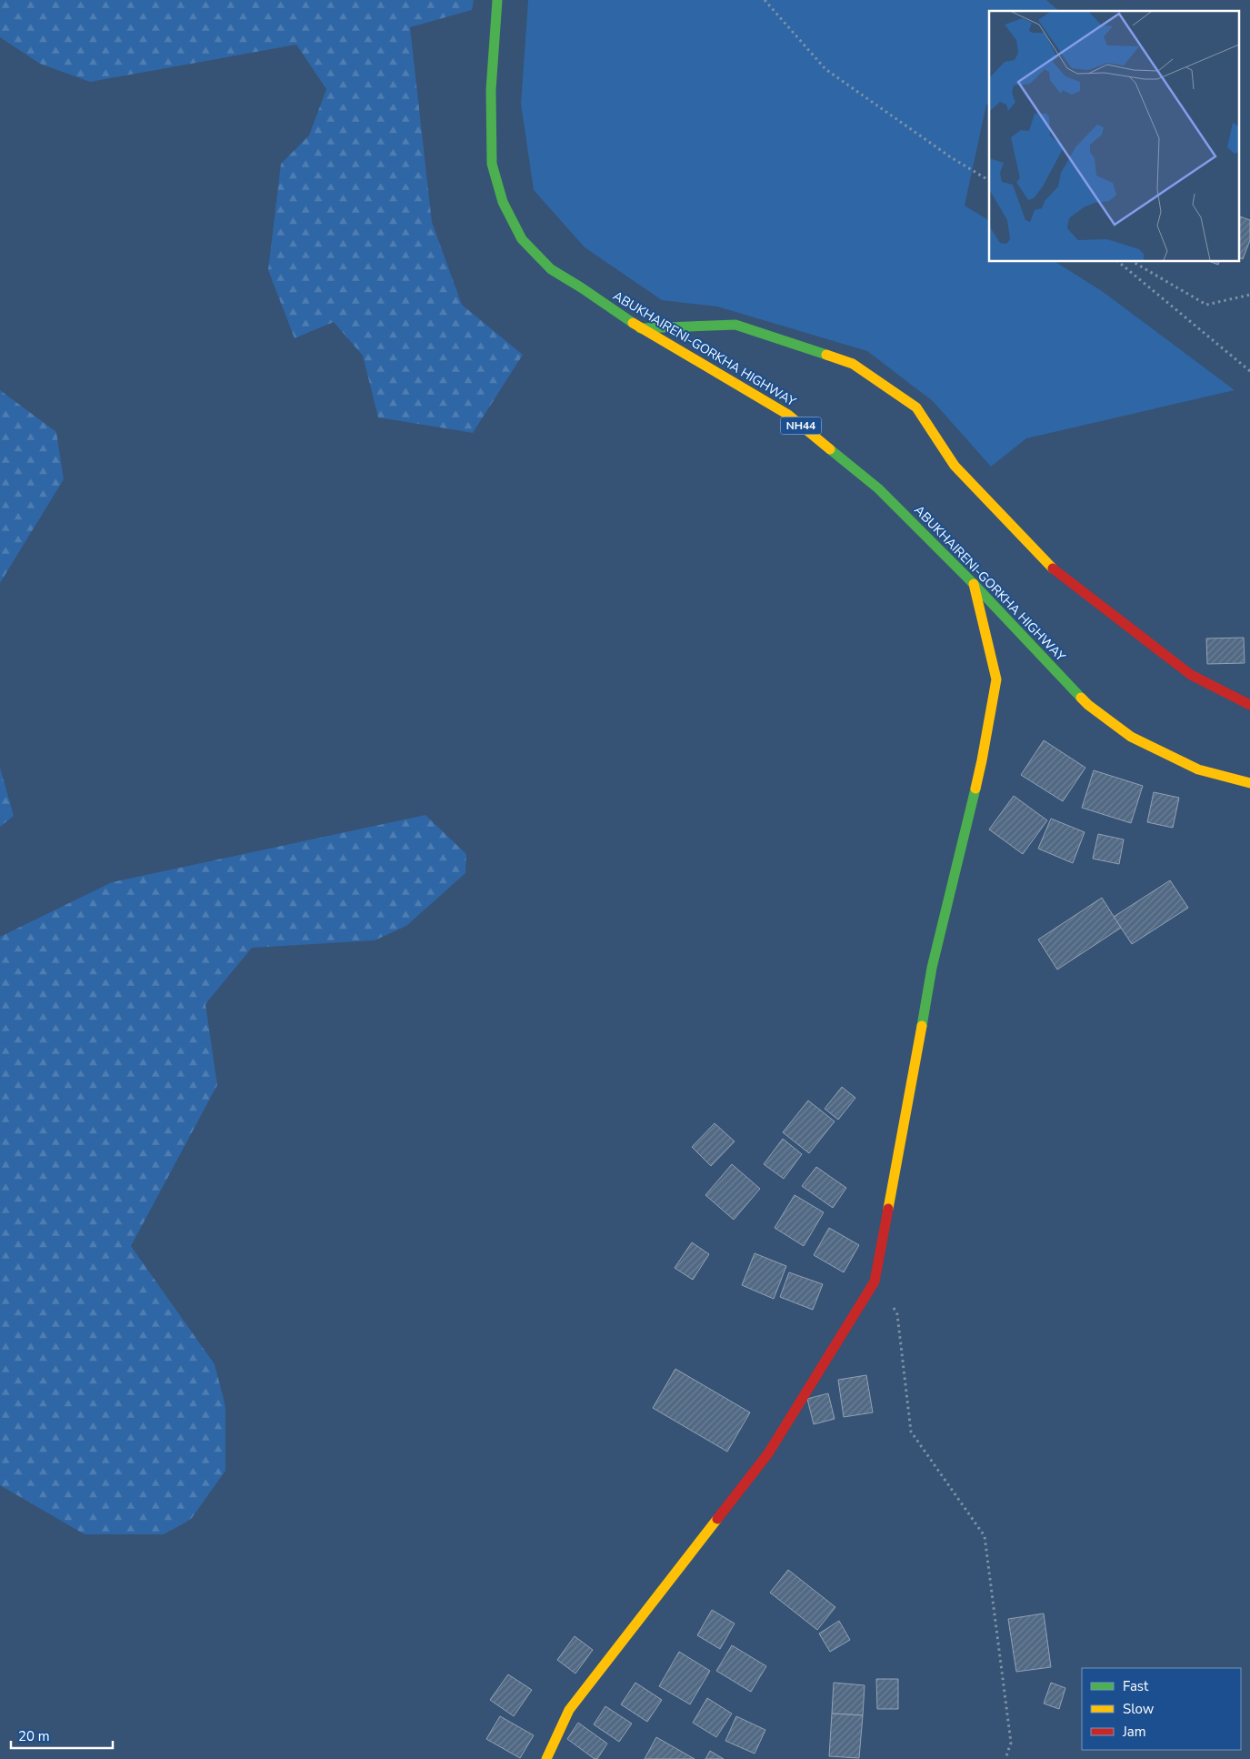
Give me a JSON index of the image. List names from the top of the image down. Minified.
{"streets":{"street":["ABUKHAIRENI-GORKHA HIGHWAY","NH44"]},"legend":["Fast","Slow","Jam"],"scale_bar":"20 m"}
